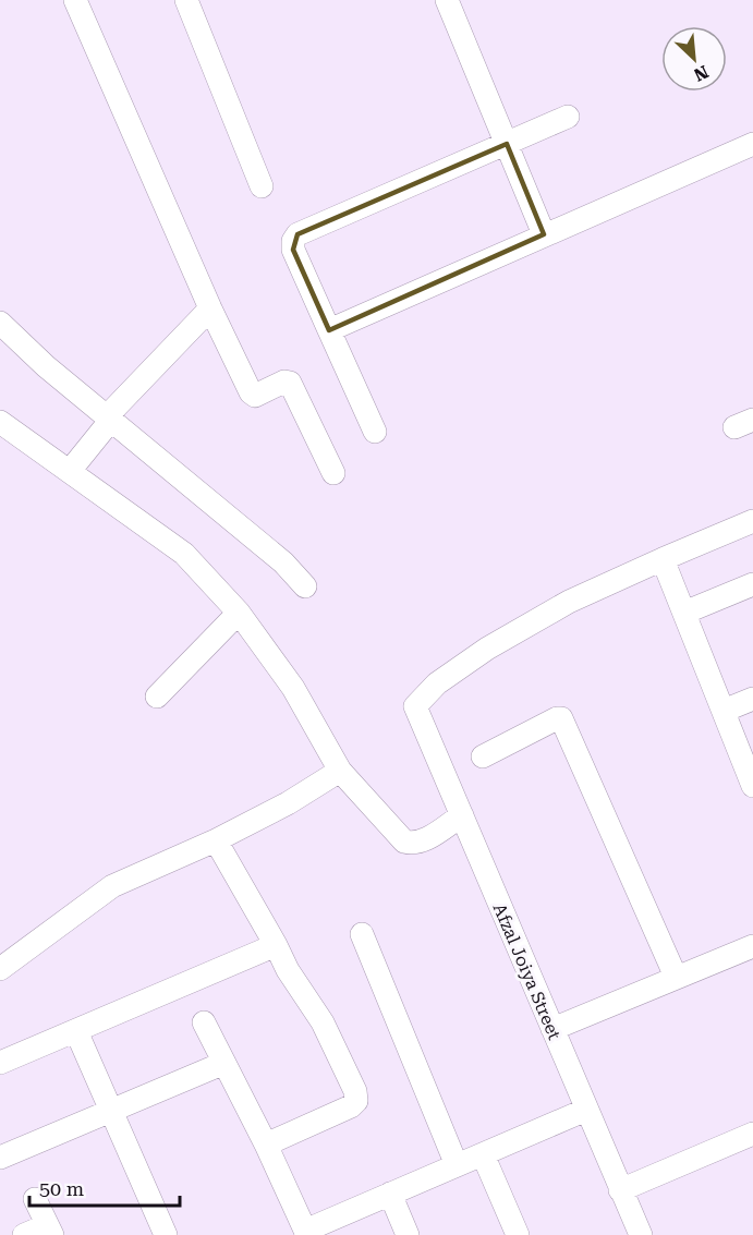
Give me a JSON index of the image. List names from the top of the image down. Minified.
{"streets":{"street":["Afzal Joiya Street"]},"scale_bar":"50 m","north":"bottom right"}
